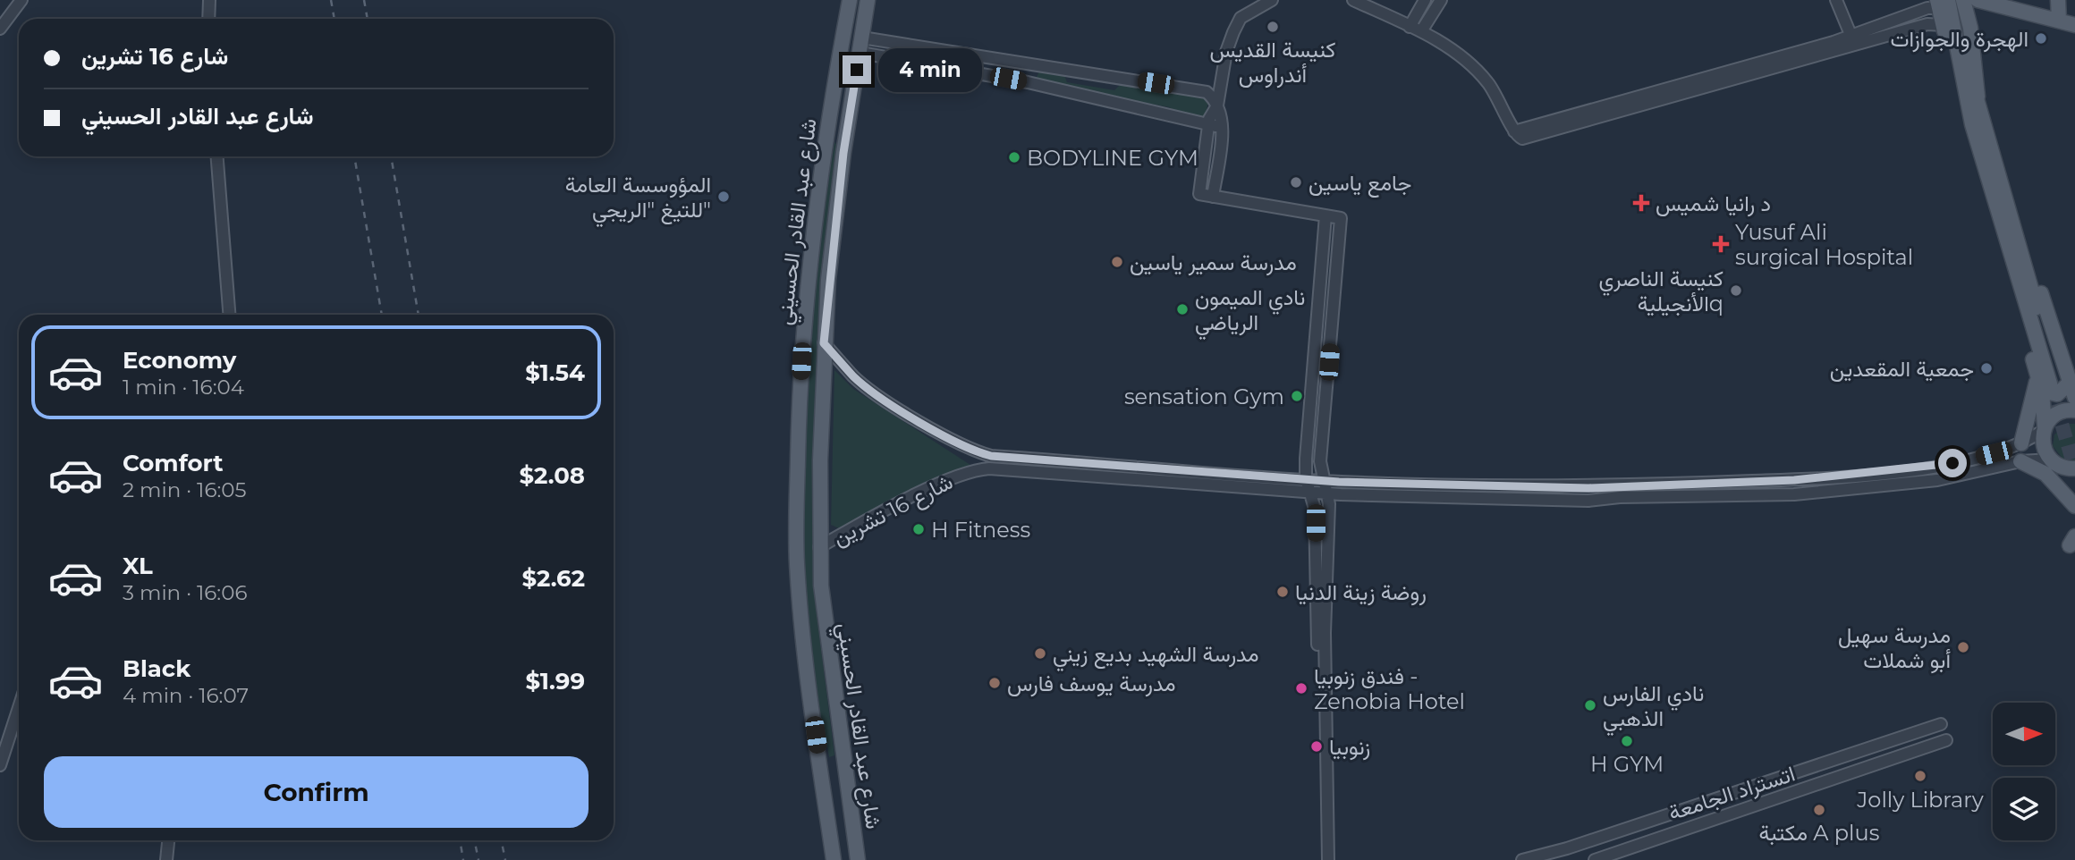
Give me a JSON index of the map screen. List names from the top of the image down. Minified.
{"streets":{"main road":["شارع عبد القادر الحسيني"],"street":["شارع 16 تشرين","اتستراد الجامعة"]},"crossings":[["شارع عبد القادر الحسيني","شارع 16 تشرين"]],"places":{"other":["كنيسة القديس أندراوس","الهجرة والجوازات","BODYLINE GYM","جامع ياسين","المؤوسسة العامة للتيغ \"الريجي\"","مدرسة سمير ياسين","كنيسة الناصري الأنجيليةq","نادي الميمون الرياضي","جمعية المقعدين","sensation Gym","H Fitness","روضة زينة الدنيا","مدرسة سهيل أبو شملات","مدرسة الشهيد بديع زيني","مدرسة يوسف فارس","فندق زنوبيا - Zenobia Hotel","نادي الفارس الذهبي","H GYM","زنوبيا","Jolly Library","مكتبة A plus"],"health":["د رانيا شميس","Yusuf Ali surgical Hospital"]},"north":"right","page":{"banner":["شارع 16 تشرين","شارع عبد القادر الحسيني"],"bubble":"4 min","list":[{"name":"Economy","note":"1 min · 16:04","value":"$1.54"},{"name":"Comfort","note":"2 min · 16:05","value":"$2.08"},{"name":"XL","note":"3 min · 16:06","value":"$2.62"},{"name":"Black","note":"4 min · 16:07","value":"$1.99"}],"buttons":"Confirm"}}
